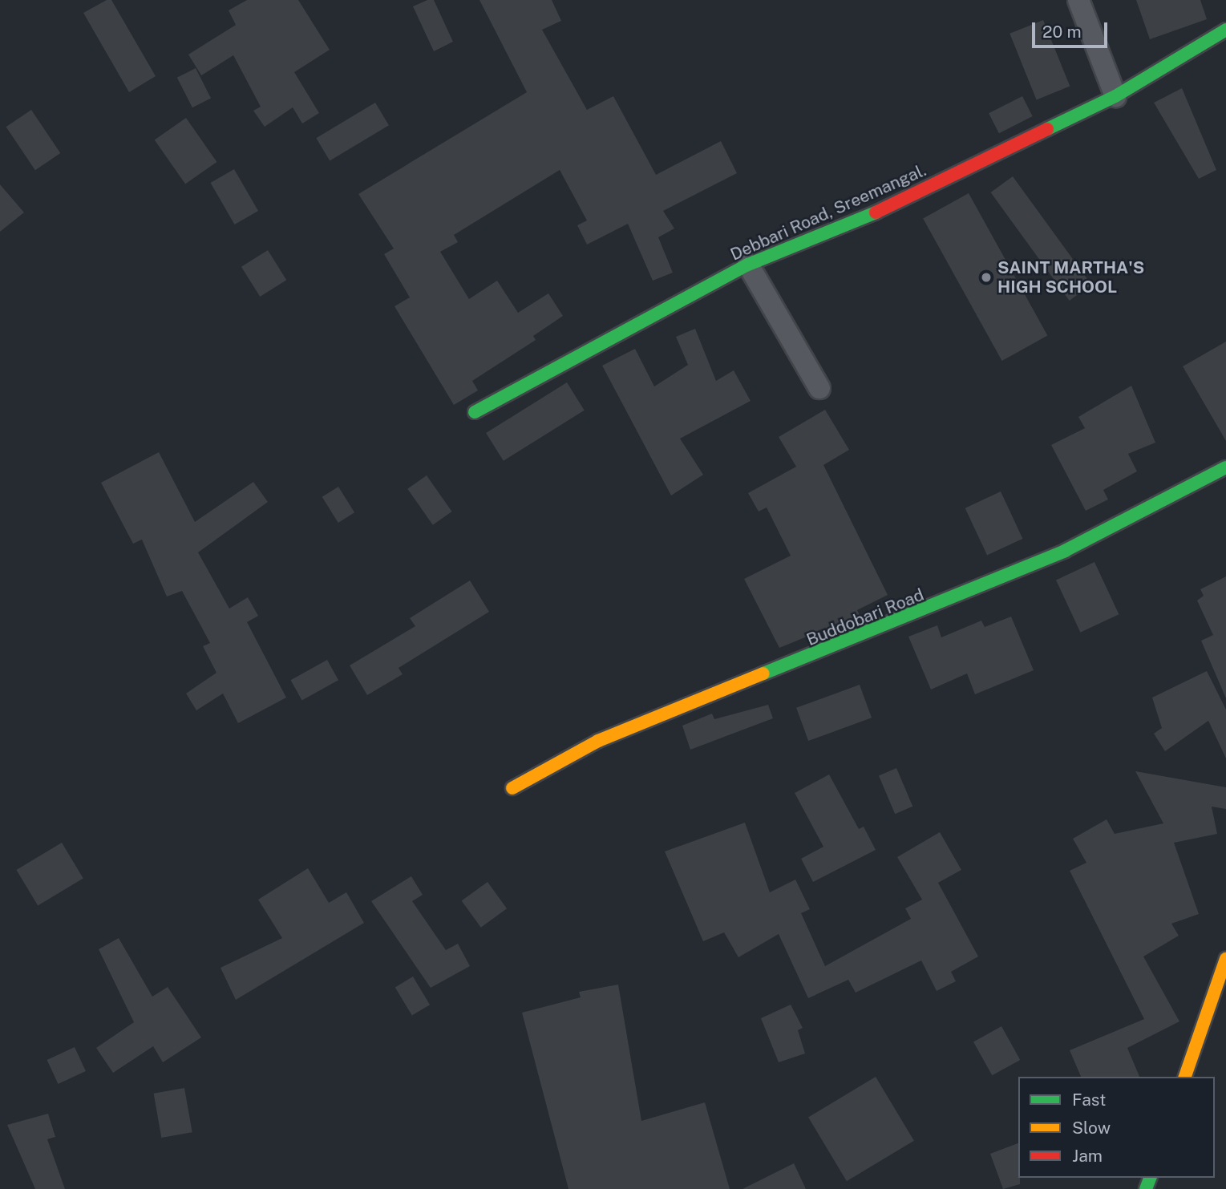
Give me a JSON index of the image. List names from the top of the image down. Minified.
{"streets":{"main road":["Debbari Road, Sreemangal.","Buddobari Road"]},"places":["SAINT MARTHA'S HIGH SCHOOL"],"legend":["Fast","Slow","Jam"],"scale_bar":"20 m"}
